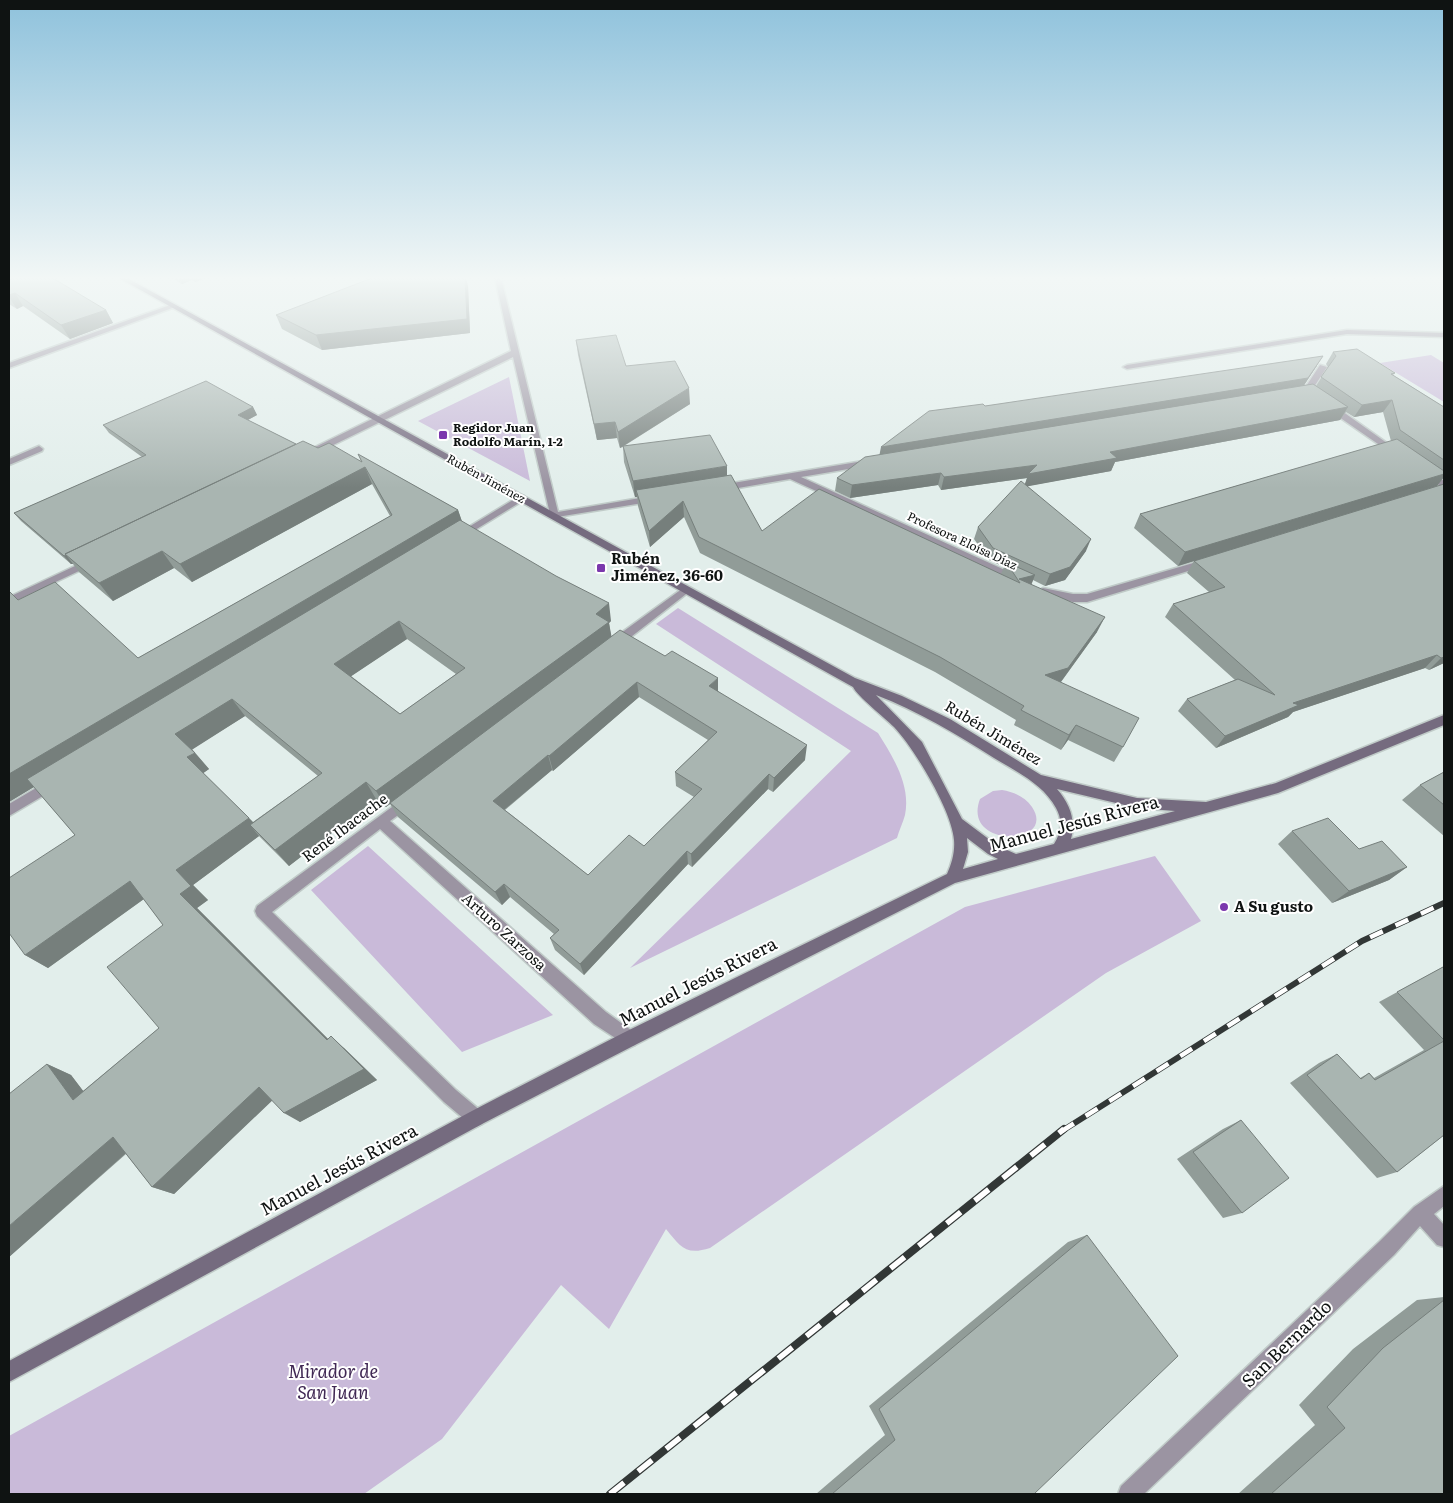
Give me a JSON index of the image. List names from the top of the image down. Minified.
{"streets":{"main road":["Rubén Jiménez","Manuel Jesús Rivera"],"street":["Profesora Eloísa Díaz","René Ibacache","Arturo Zarzosa","San Bernardo"]},"crossings":[["Rubén Jiménez","Manuel Jesús Rivera"],["Manuel Jesús Rivera","René Ibacache"],["Manuel Jesús Rivera","Arturo Zarzosa"],["René Ibacache","Arturo Zarzosa"]],"parks":["Mirador de San Juan"],"places":{"transit":["Regidor Juan Rodolfo Marín, 1-2","Rubén Jiménez, 36-60"],"other":["A Su gusto"]}}
